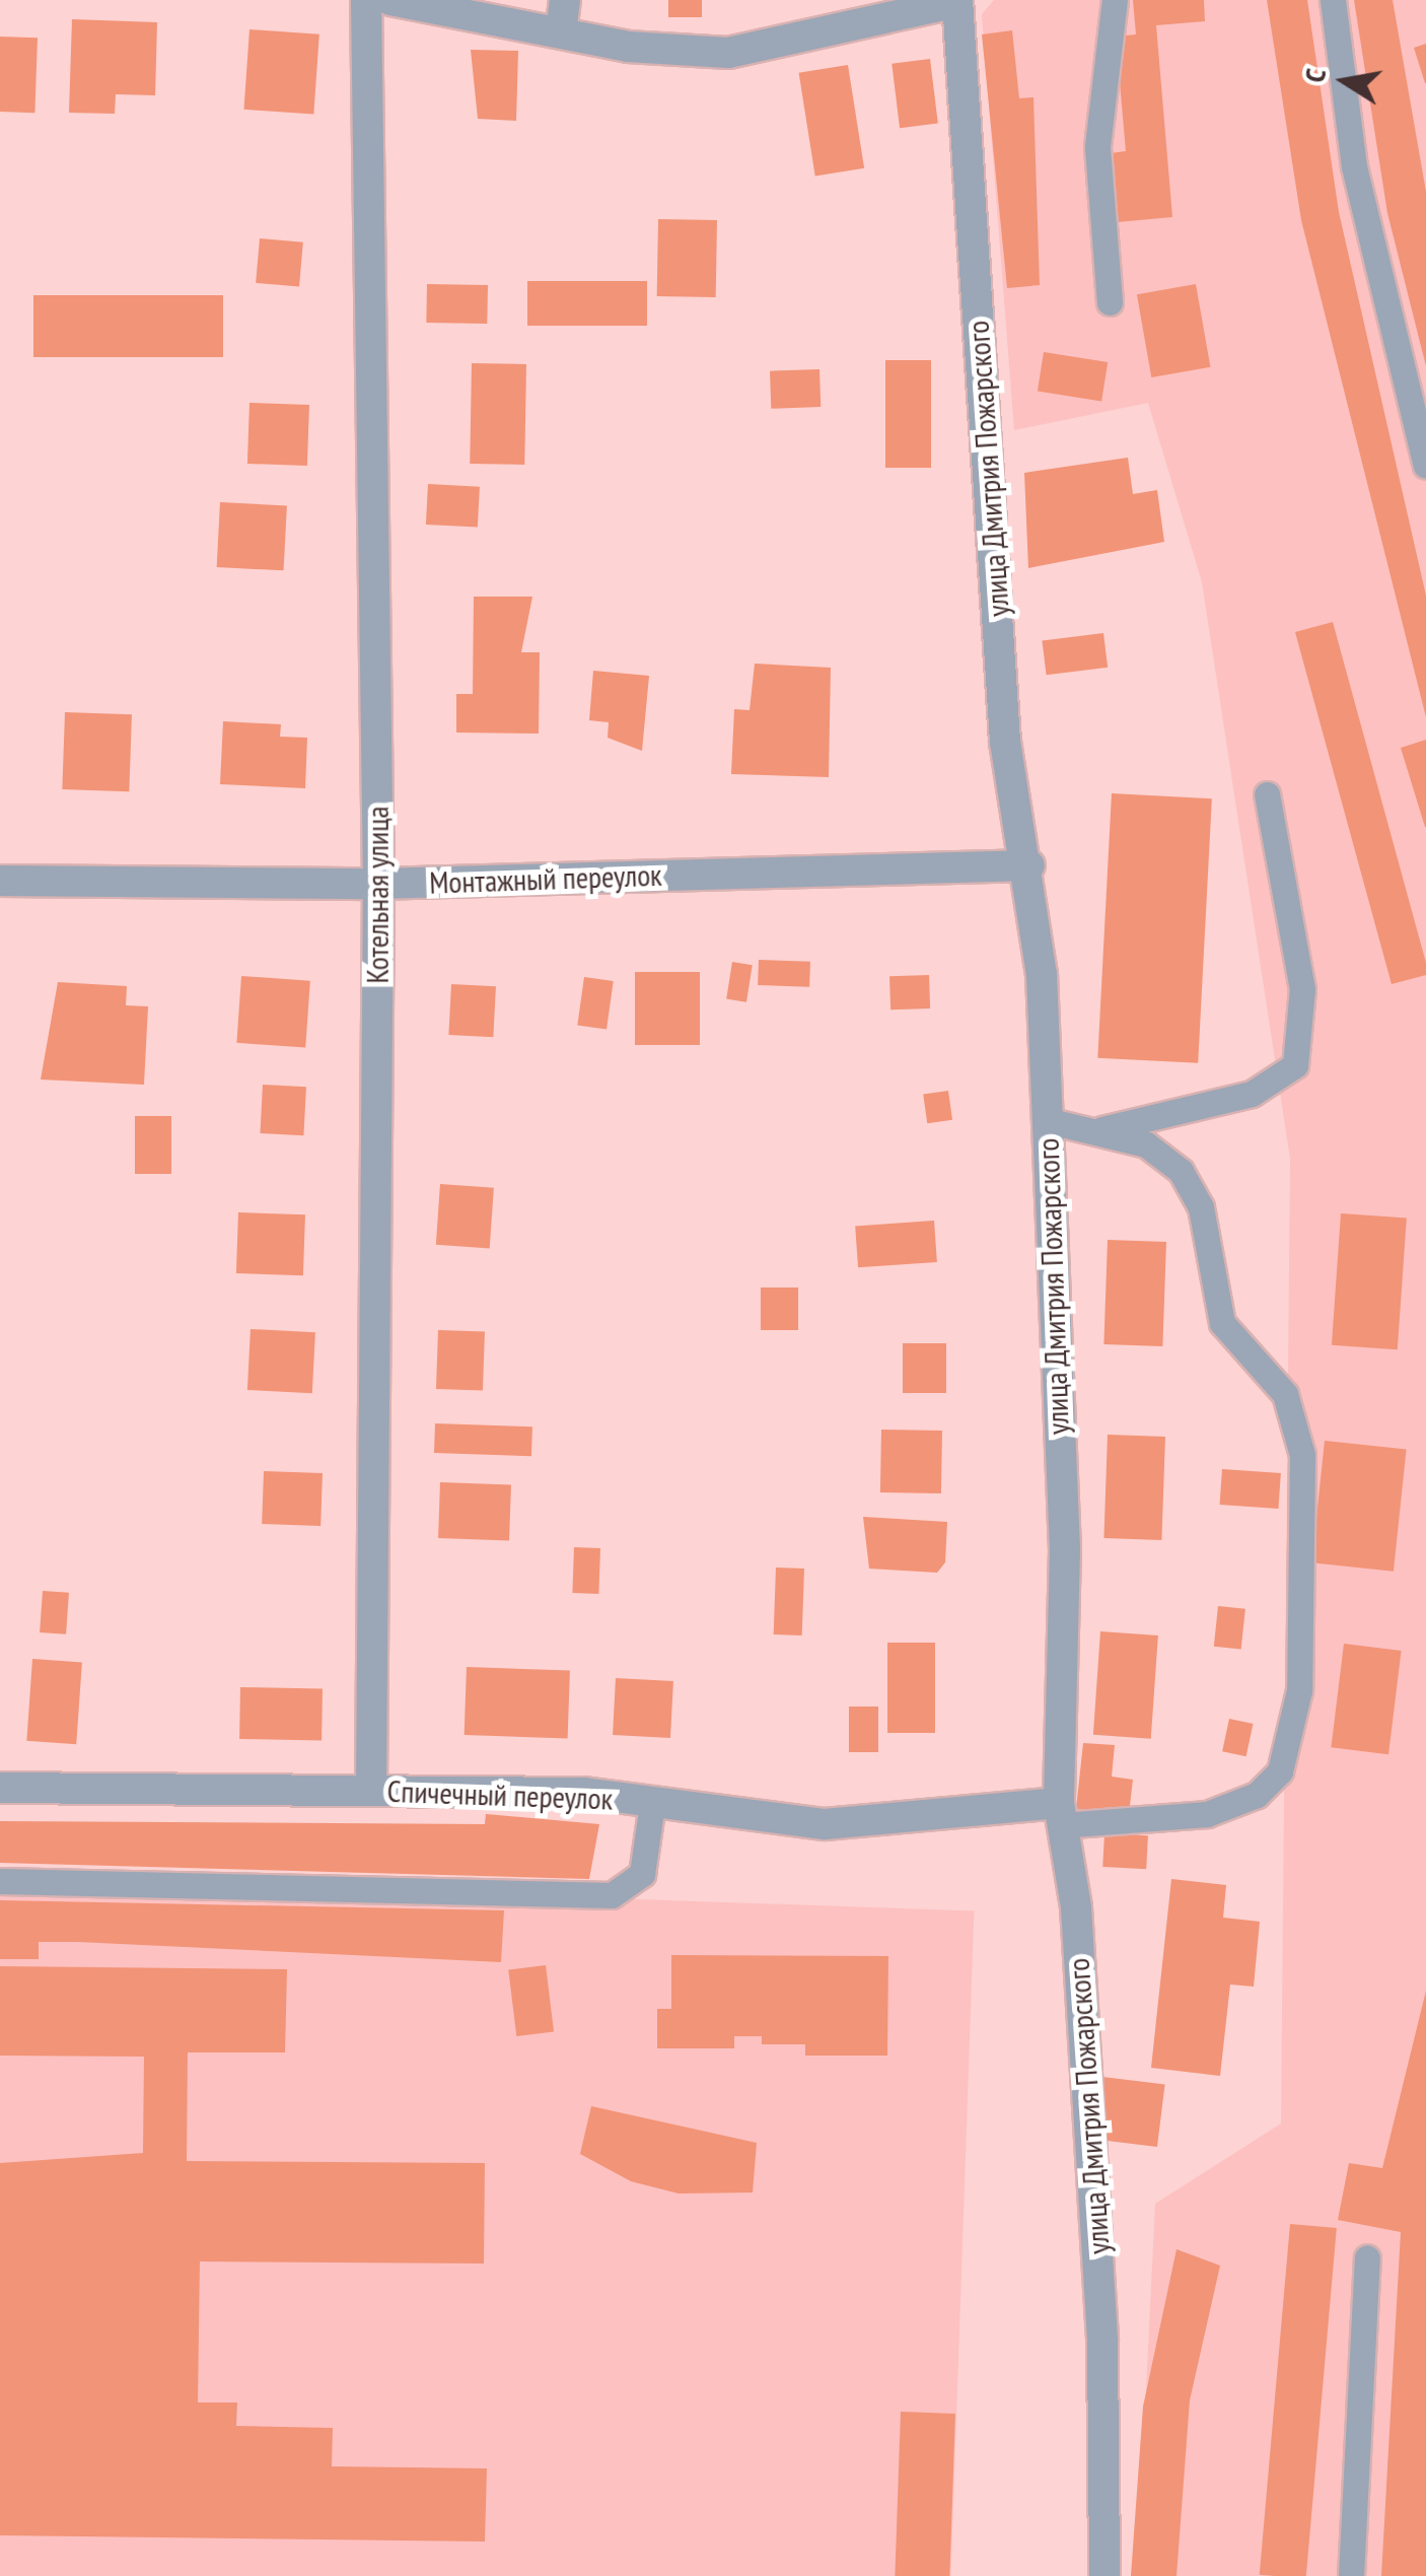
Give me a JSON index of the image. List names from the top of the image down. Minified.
{"streets":{"street":["улица Дмитрия Пожарского","Монтажный переулок","Котельная улица","Спичечный переулок"]},"crossings":[["улица Дмитрия Пожарского","Монтажный переулок"],["улица Дмитрия Пожарского","Спичечный переулок"],["Монтажный переулок","Котельная улица"],["Котельная улица","Спичечный переулок"]],"north":"left"}
